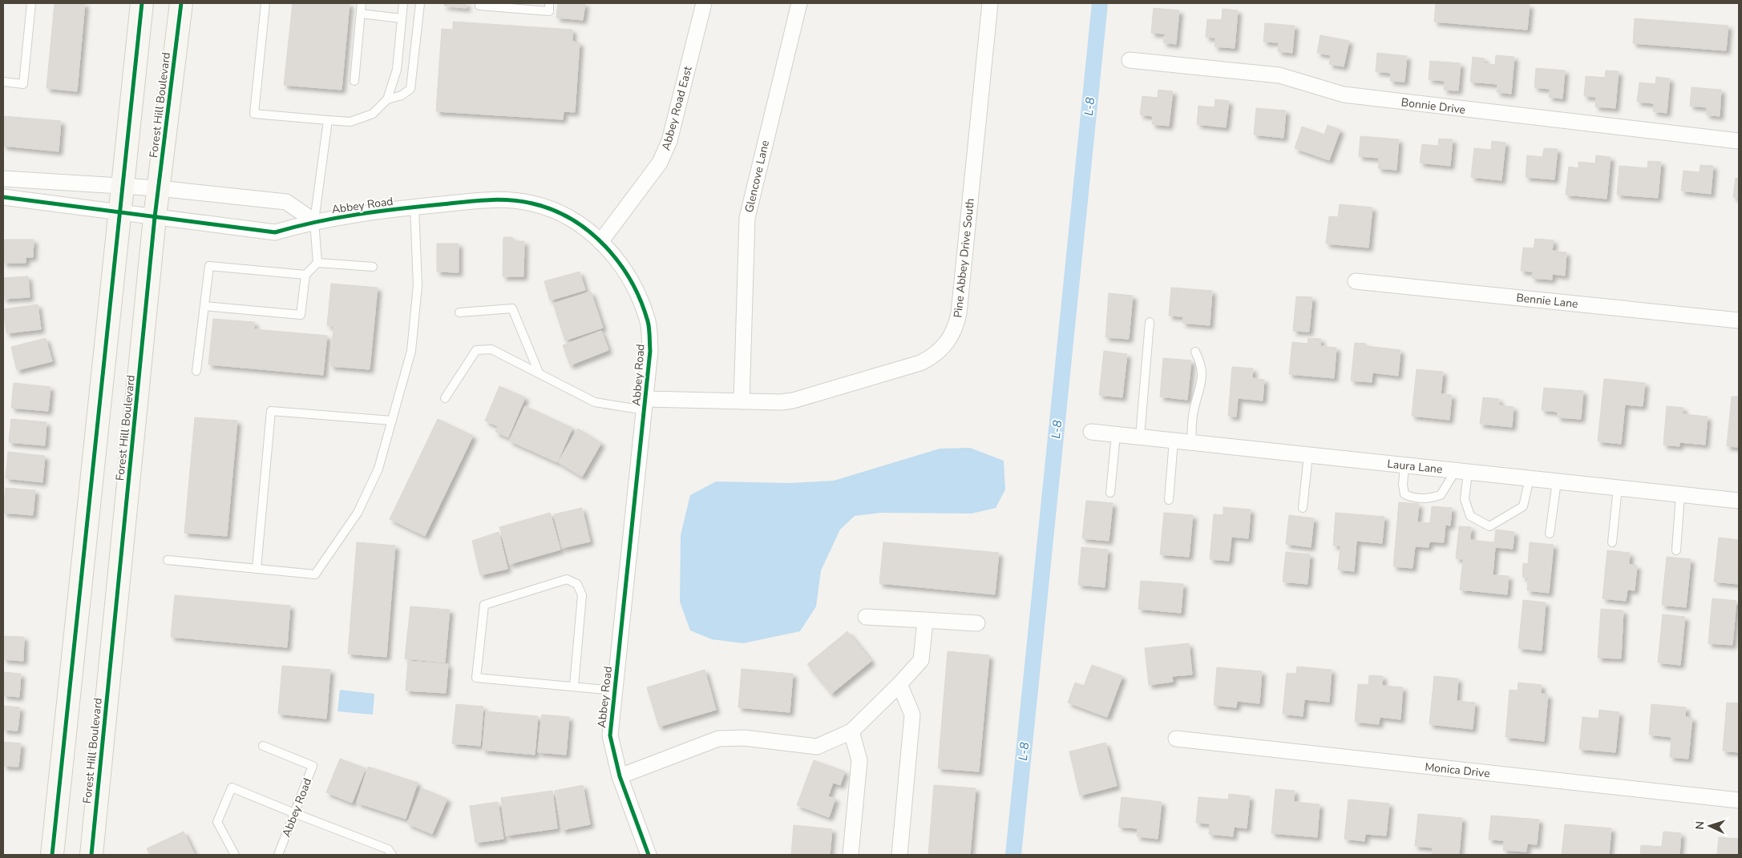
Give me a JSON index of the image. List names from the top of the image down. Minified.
{"streets":{"main road":["Forest Hill Boulevard"],"street":["Bonnie Drive","Abbey Road East","Glencove Lane","Abbey Road","Pine Abbey Drive South","Bennie Lane","Laura Lane","Monica Drive"]},"crossings":[["Forest Hill Boulevard","Abbey Road"],["Abbey Road East","Abbey Road"],["Glencove Lane","Pine Abbey Drive South"],["Abbey Road","Pine Abbey Drive South"]],"water":["L-8"],"north":"left"}
